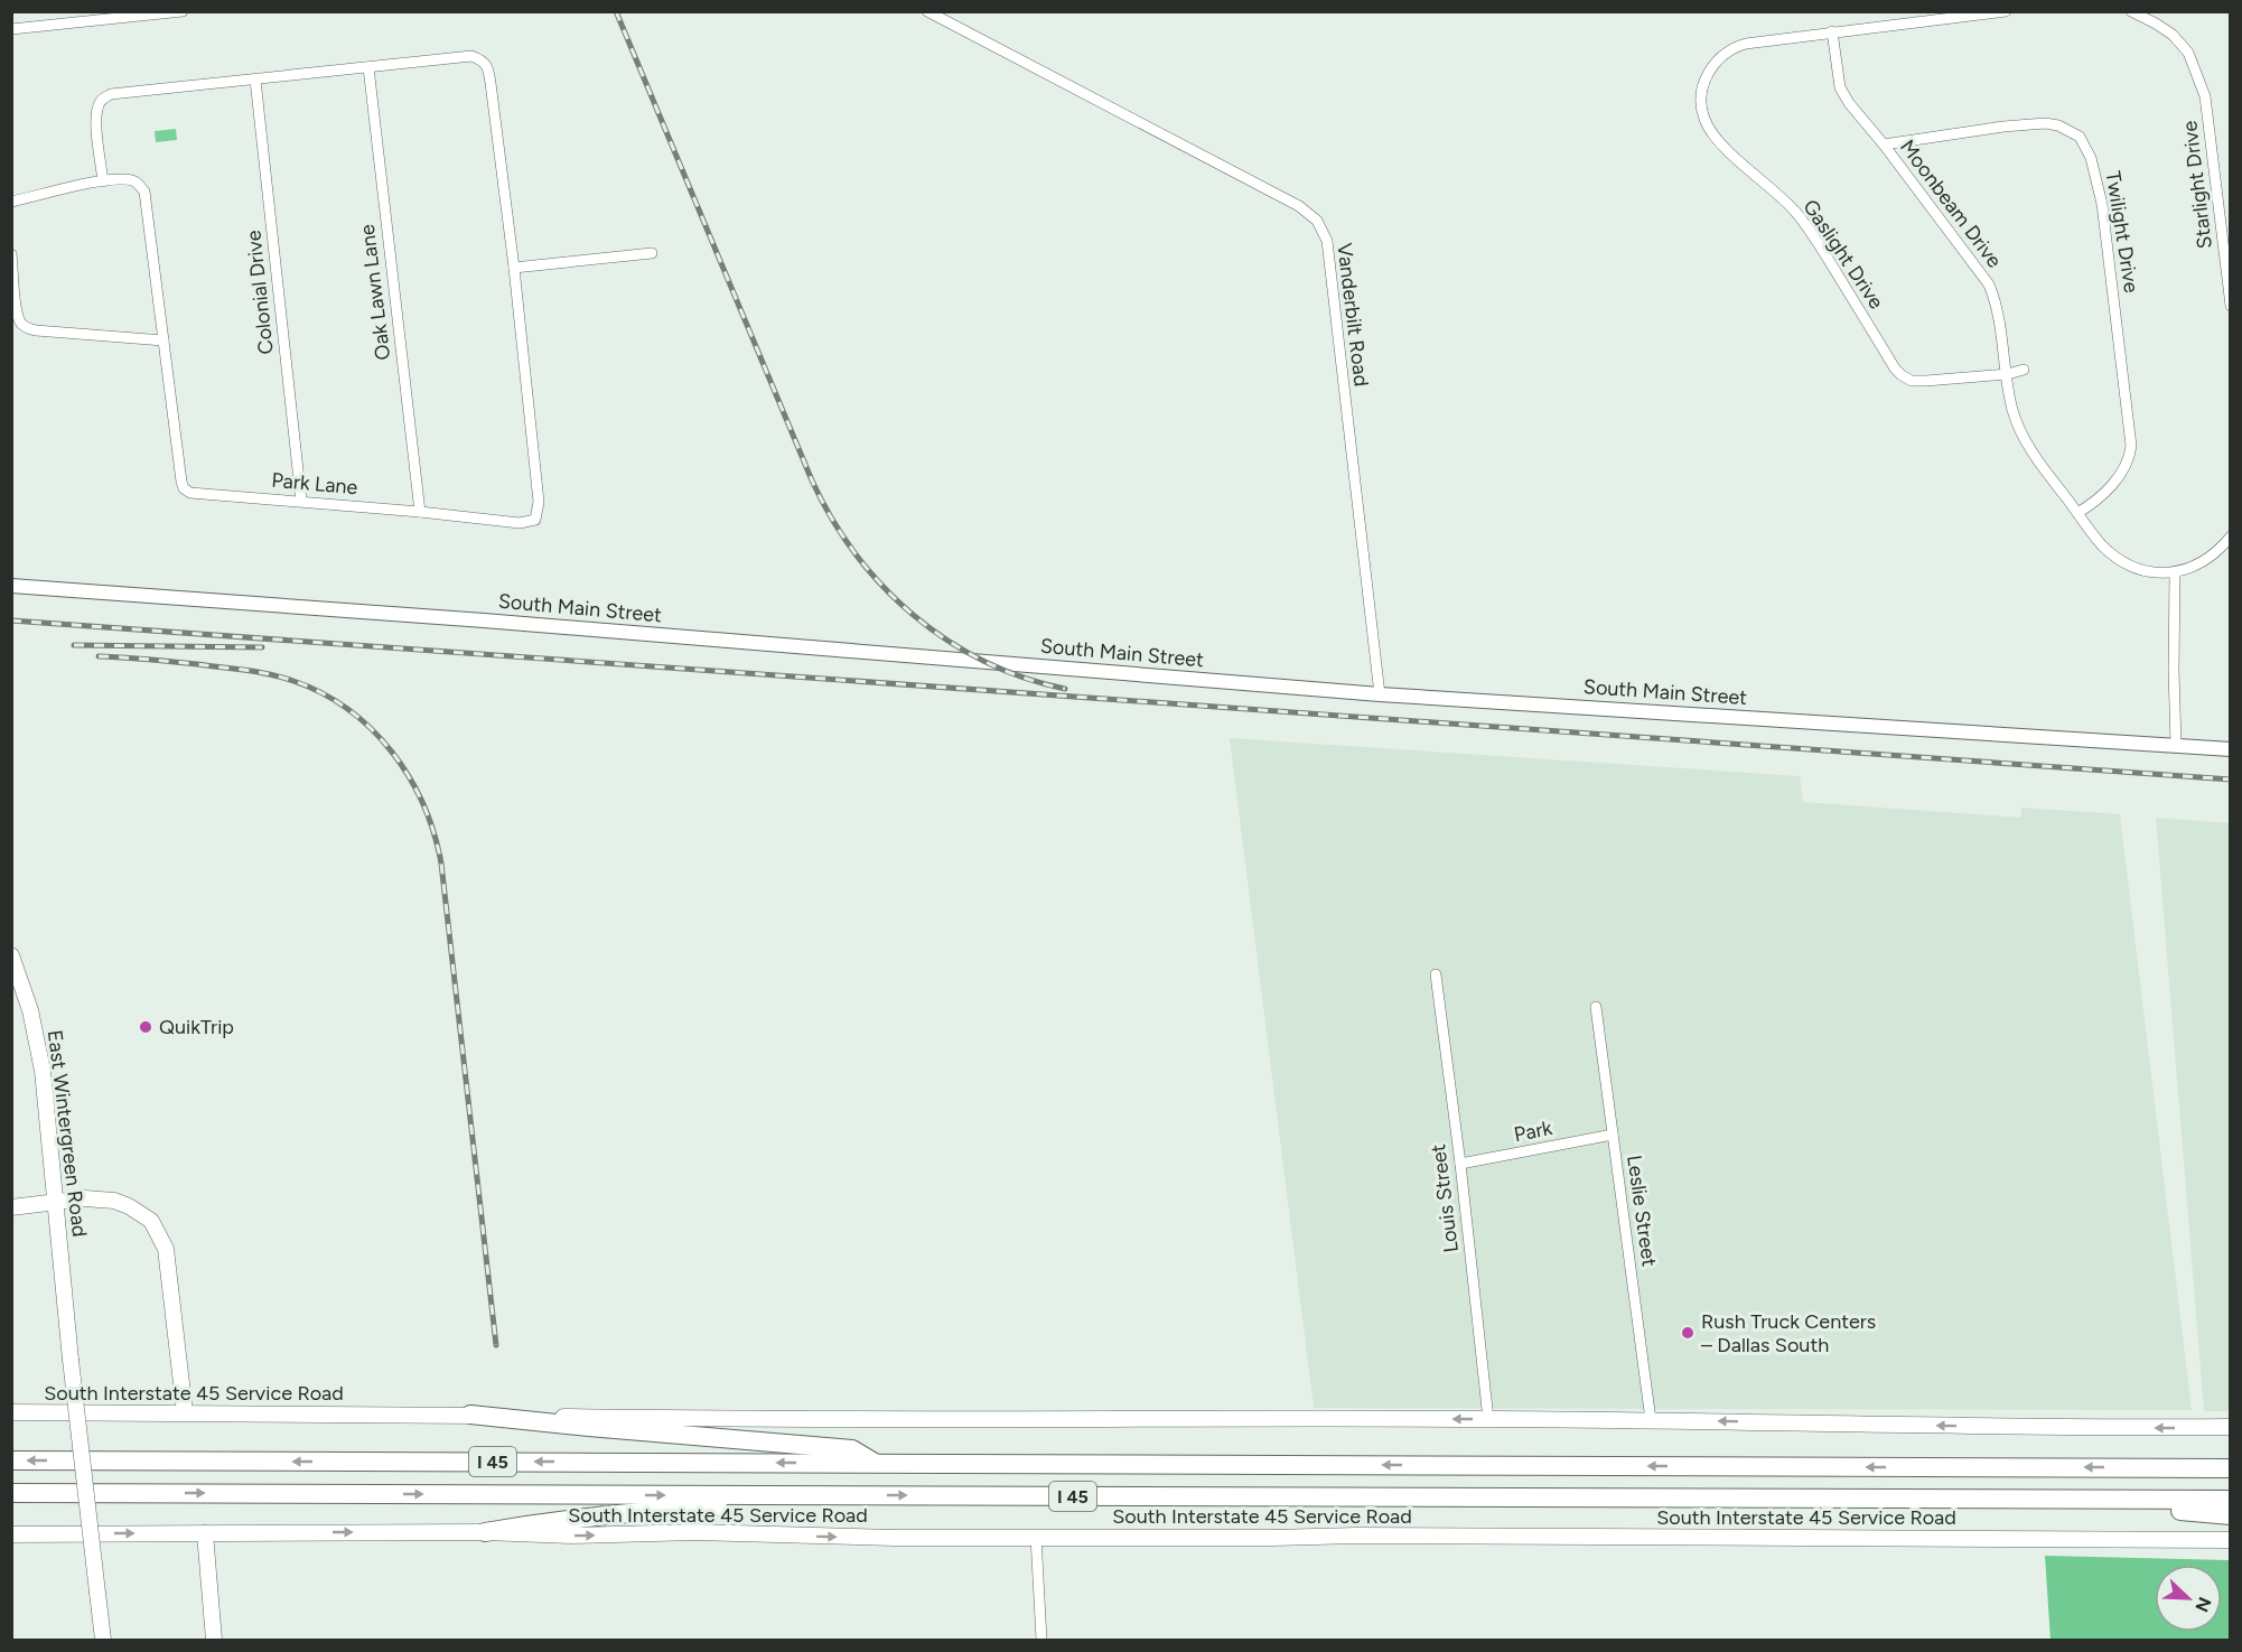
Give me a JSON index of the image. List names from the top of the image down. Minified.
{"streets":{"highway":["I 45"],"main road":["East Wintergreen Road","South Interstate 45 Service Road"],"street":["Starlight Drive","Moonbeam Drive","Twilight Drive","Gaslight Drive","Colonial Drive","Oak Lawn Lane","Vanderbilt Road","Park Lane","South Main Street","Park","Louis Street","Leslie Street"]},"crossings":[["Moonbeam Drive","Twilight Drive"],["Moonbeam Drive","Gaslight Drive"],["Colonial Drive","Park Lane"],["Oak Lawn Lane","Park Lane"],["Vanderbilt Road","South Main Street"],["Park","Louis Street"],["Park","Leslie Street"],["Louis Street","South Interstate 45 Service Road"],["Leslie Street","South Interstate 45 Service Road"]],"places":["QuikTrip","Rush Truck Centers – Dallas South"],"north":"bottom right"}
